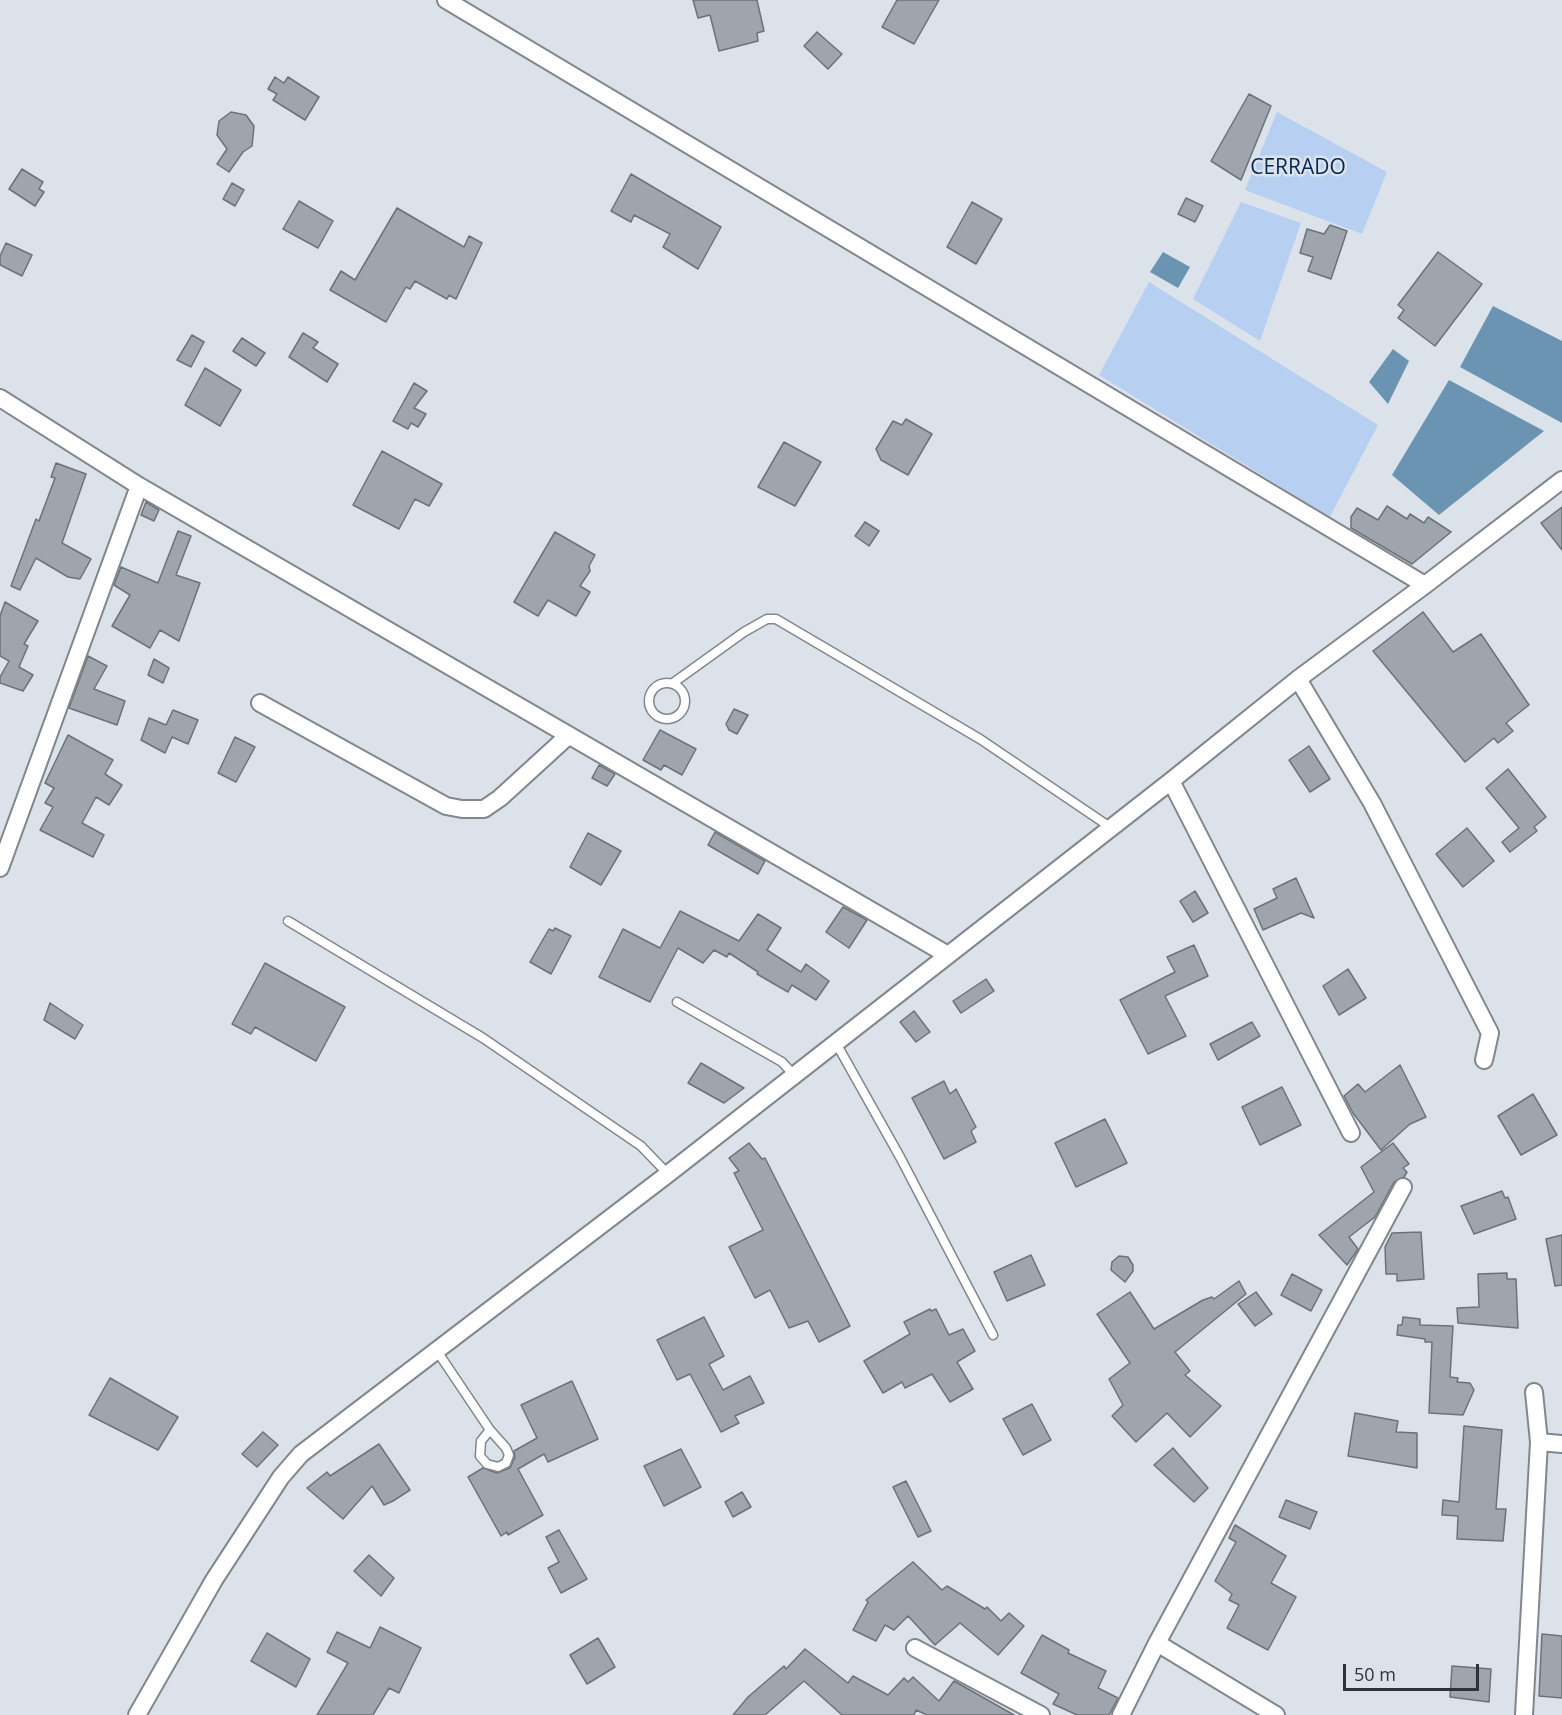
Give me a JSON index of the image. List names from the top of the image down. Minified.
{"parks":["CERRADO"],"scale_bar":"50 m"}
